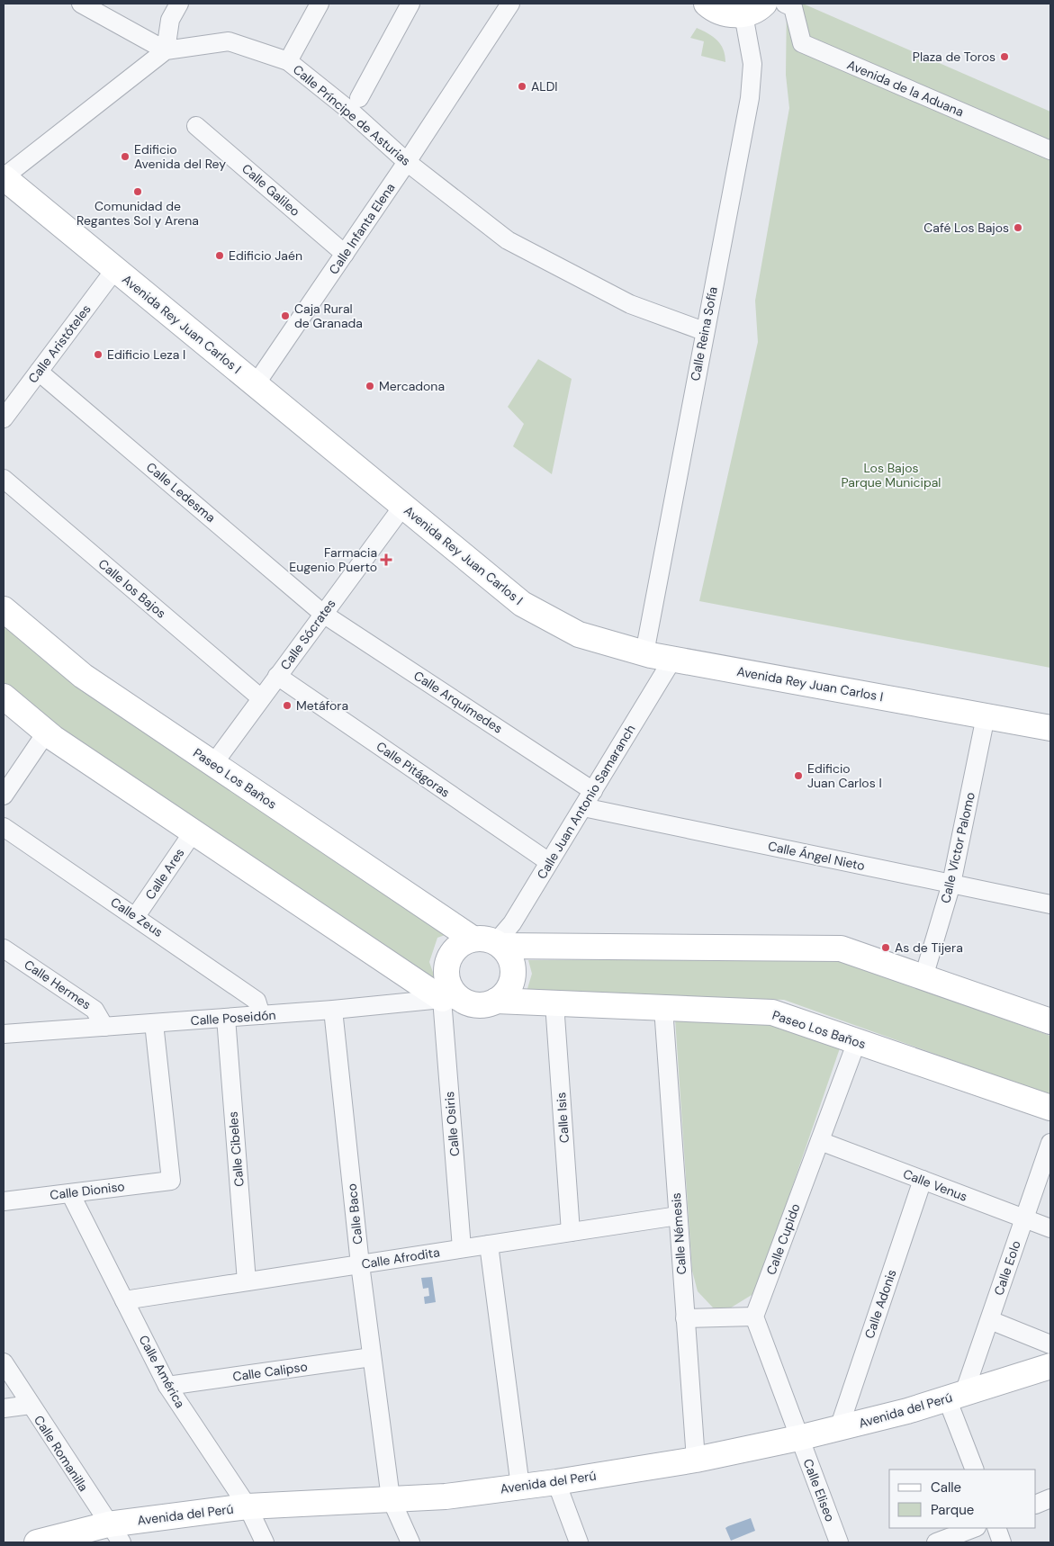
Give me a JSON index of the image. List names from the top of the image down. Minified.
{"streets":{"street":["Avenida de la Aduana","Calle Príncipe de Asturias","Calle Galileo","Calle Infanta Elena","Avenida Rey Juan Carlos I","Calle Reina Sofía","Calle Aristóteles","Calle Ledesma","Calle los Bajos","Calle Sócrates","Calle Arquímedes","Calle Pitágoras","Paseo Los Baños","Calle Juan Antonio Samaranch","Calle Víctor Palomo","Calle Ángel Nieto","Calle Ares","Calle Zeus","Calle Hermes","Calle Poseidón","Calle Isis","Calle Osiris","Calle Cibeles","Calle Venus","Calle Dioniso","Calle Baco","Calle Némesis","Calle Cupido","Calle Afrodita","Calle Eolo","Calle Adonis","Calle América","Calle Calipso","Avenida del Perú","Calle Romanilla","Calle Eliseo"]},"crossings":[["Calle Príncipe de Asturias","Calle Infanta Elena"],["Calle Príncipe de Asturias","Avenida Rey Juan Carlos I"],["Calle Príncipe de Asturias","Calle Reina Sofía"],["Calle Galileo","Calle Infanta Elena"],["Calle Infanta Elena","Avenida Rey Juan Carlos I"],["Avenida Rey Juan Carlos I","Calle Reina Sofía"],["Avenida Rey Juan Carlos I","Calle Aristóteles"],["Avenida Rey Juan Carlos I","Calle Sócrates"],["Avenida Rey Juan Carlos I","Calle Juan Antonio Samaranch"],["Avenida Rey Juan Carlos I","Calle Víctor Palomo"],["Calle Aristóteles","Calle Ledesma"],["Calle Ledesma","Calle Sócrates"],["Calle Ledesma","Calle Arquímedes"],["Calle los Bajos","Calle Sócrates"],["Calle Sócrates","Calle Arquímedes"],["Calle Sócrates","Calle Pitágoras"],["Calle Sócrates","Paseo Los Baños"],["Calle Arquímedes","Calle Juan Antonio Samaranch"],["Calle Pitágoras","Calle Juan Antonio Samaranch"],["Paseo Los Baños","Calle Juan Antonio Samaranch"],["Paseo Los Baños","Calle Poseidón"],["Paseo Los Baños","Calle Isis"],["Paseo Los Baños","Calle Osiris"],["Paseo Los Baños","Calle Némesis"],["Paseo Los Baños","Calle Cupido"],["Calle Juan Antonio Samaranch","Calle Ángel Nieto"],["Calle Juan Antonio Samaranch","Calle Poseidón"],["Calle Juan Antonio Samaranch","Calle Osiris"],["Calle Víctor Palomo","Calle Ángel Nieto"],["Calle Ares","Calle Zeus"],["Calle Zeus","Calle Poseidón"],["Calle Hermes","Calle Poseidón"],["Calle Poseidón","Calle Osiris"],["Calle Poseidón","Calle Cibeles"],["Calle Poseidón","Calle Dioniso"],["Calle Poseidón","Calle Baco"],["Calle Isis","Calle Afrodita"],["Calle Osiris","Calle Afrodita"],["Calle Cibeles","Calle Afrodita"],["Calle Venus","Calle Cupido"],["Calle Venus","Calle Eolo"],["Calle Venus","Calle Adonis"],["Calle Dioniso","Calle América"],["Calle Baco","Calle Afrodita"],["Calle Baco","Calle Calipso"],["Calle Baco","Avenida del Perú"],["Calle Némesis","Calle Afrodita"],["Calle Némesis","Avenida del Perú"],["Calle Afrodita","Calle América"],["Calle Eolo","Avenida del Perú"],["Calle Adonis","Avenida del Perú"],["Calle América","Calle Calipso"],["Calle América","Avenida del Perú"],["Avenida del Perú","Calle Romanilla"],["Avenida del Perú","Calle Eliseo"]],"parks":["Los Bajos Parque Municipal"],"places":{"other":["Plaza de Toros","ALDI","Edificio Avenida del Rey","Comunidad de Regantes Sol y Arena","Café Los Bajos","Edificio Jaén","Caja Rural de Granada","Edificio Leza I","Mercadona","Metáfora","Edificio Juan Carlos I","As de Tijera"],"health":["Farmacia Eugenio Puerto"]},"legend":["Calle","Parque"]}
